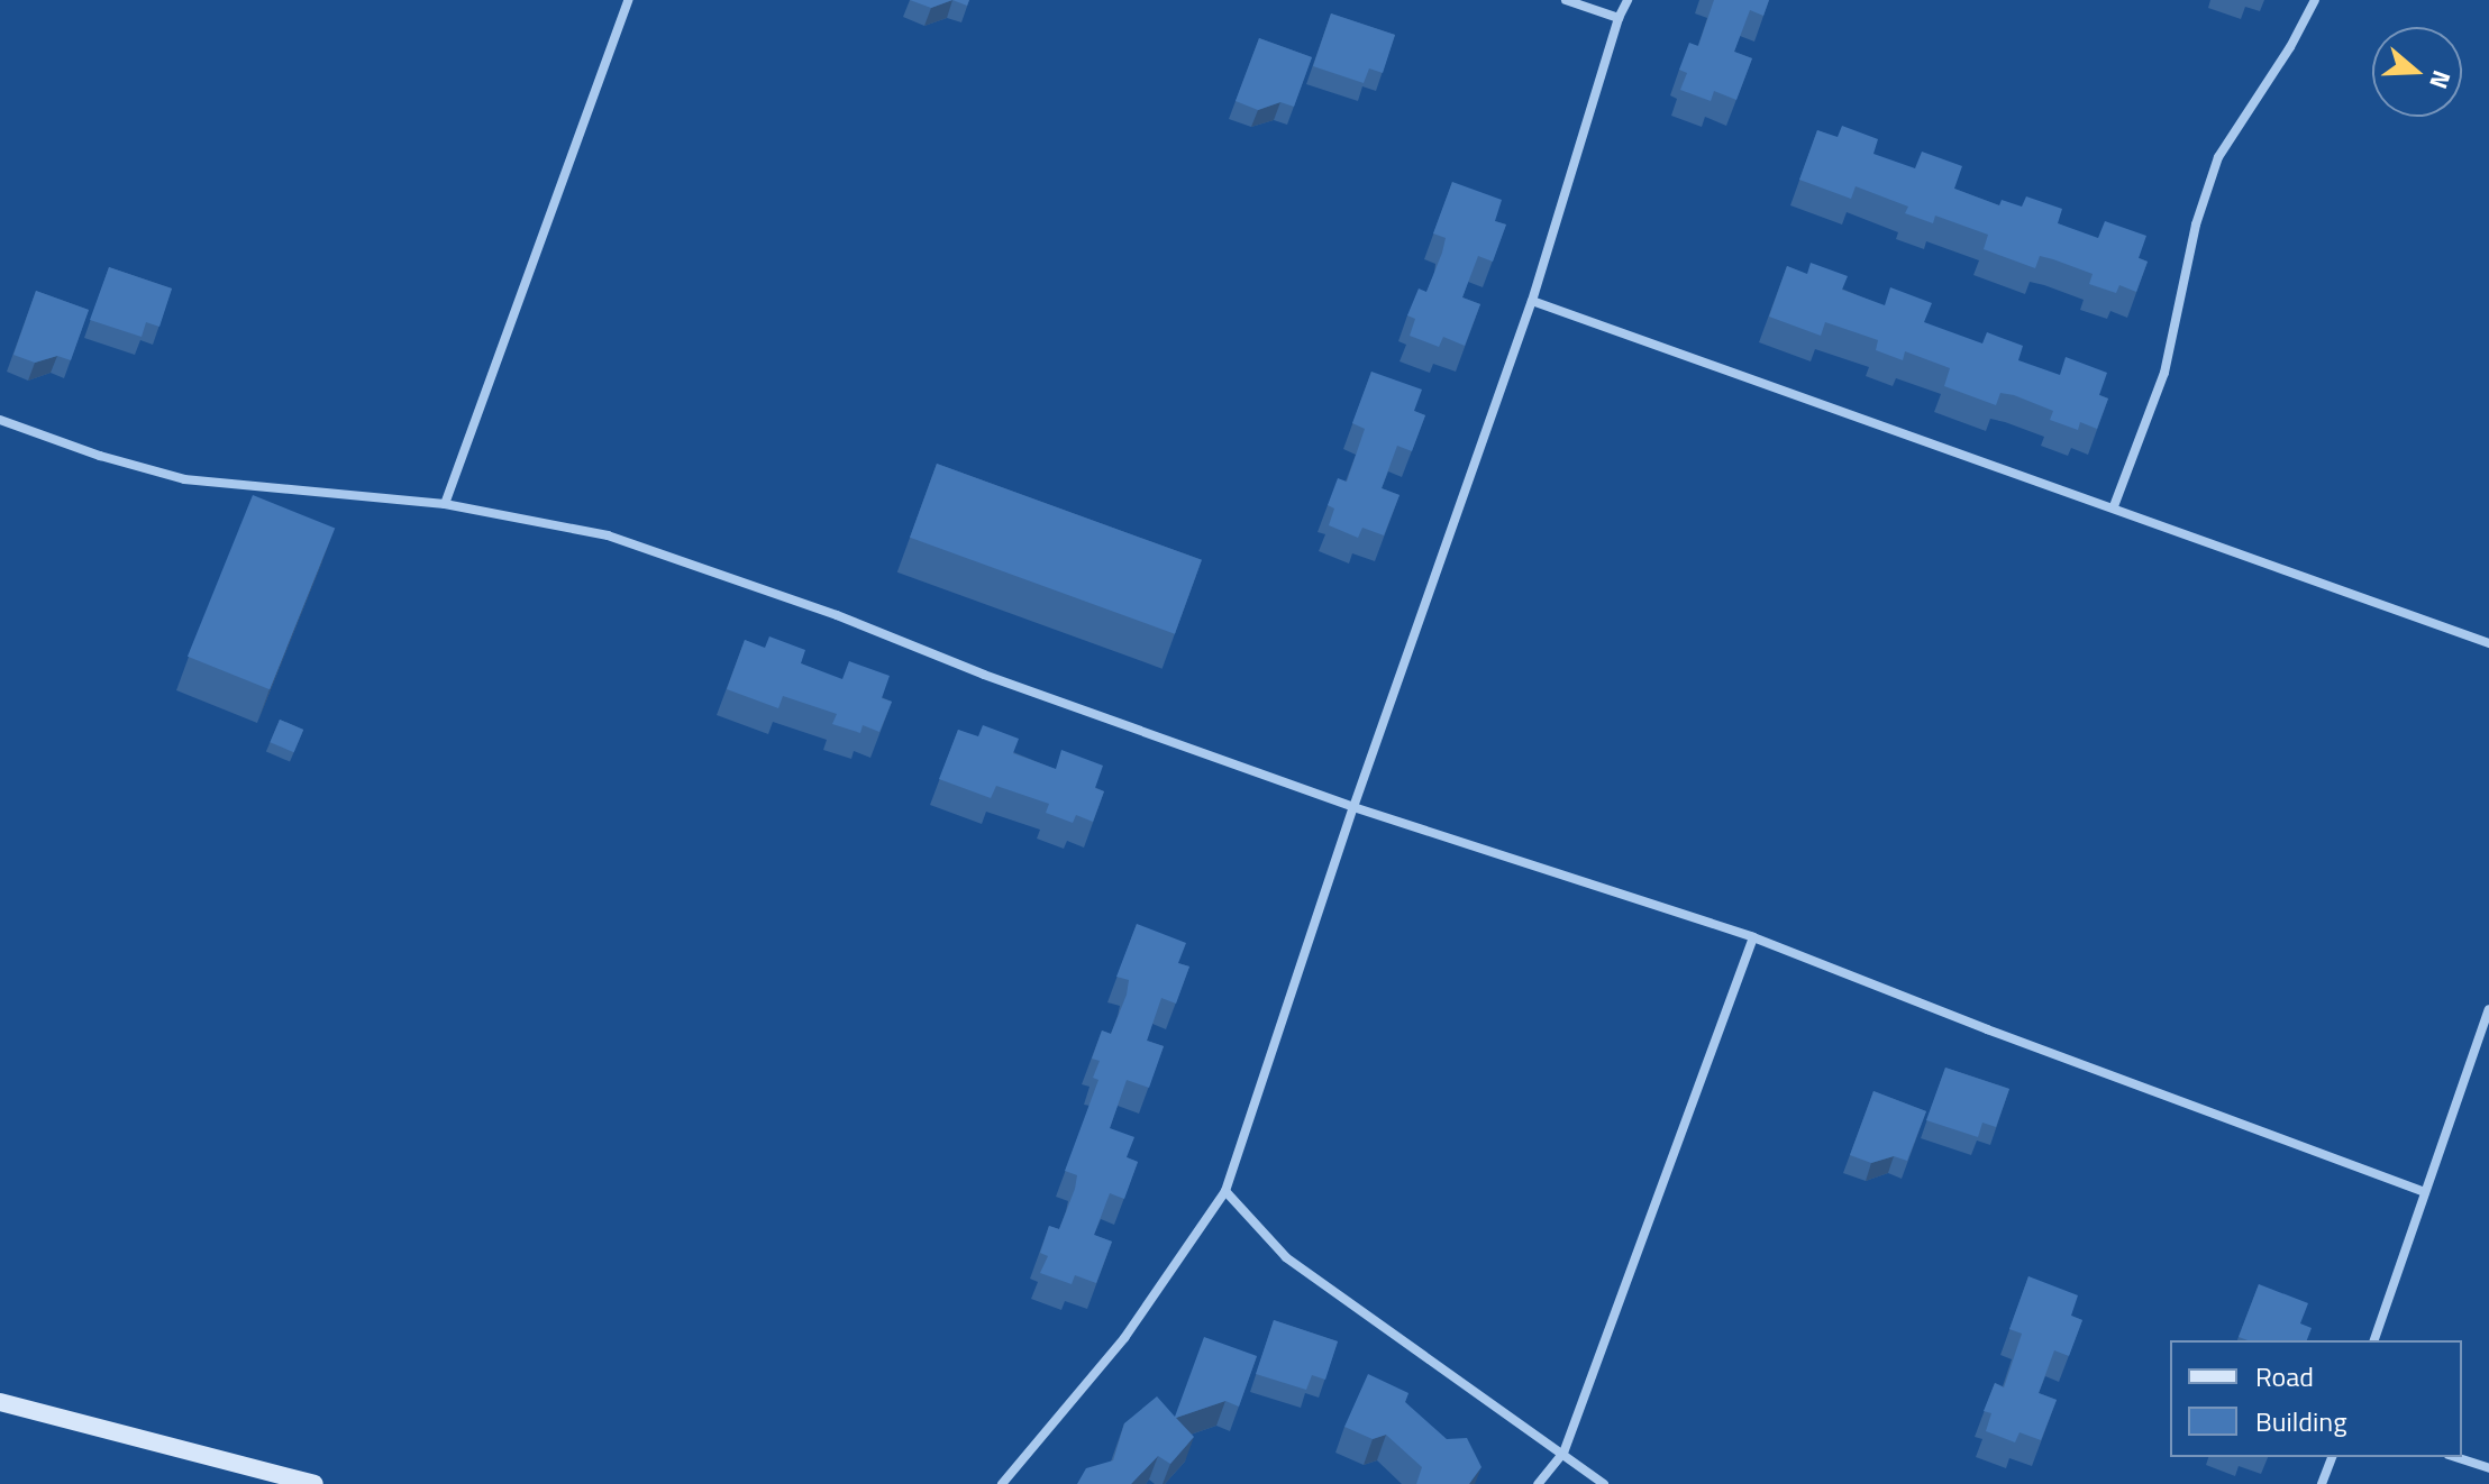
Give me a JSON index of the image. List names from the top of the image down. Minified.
{"legend":["Road","Building"],"north":"right"}
